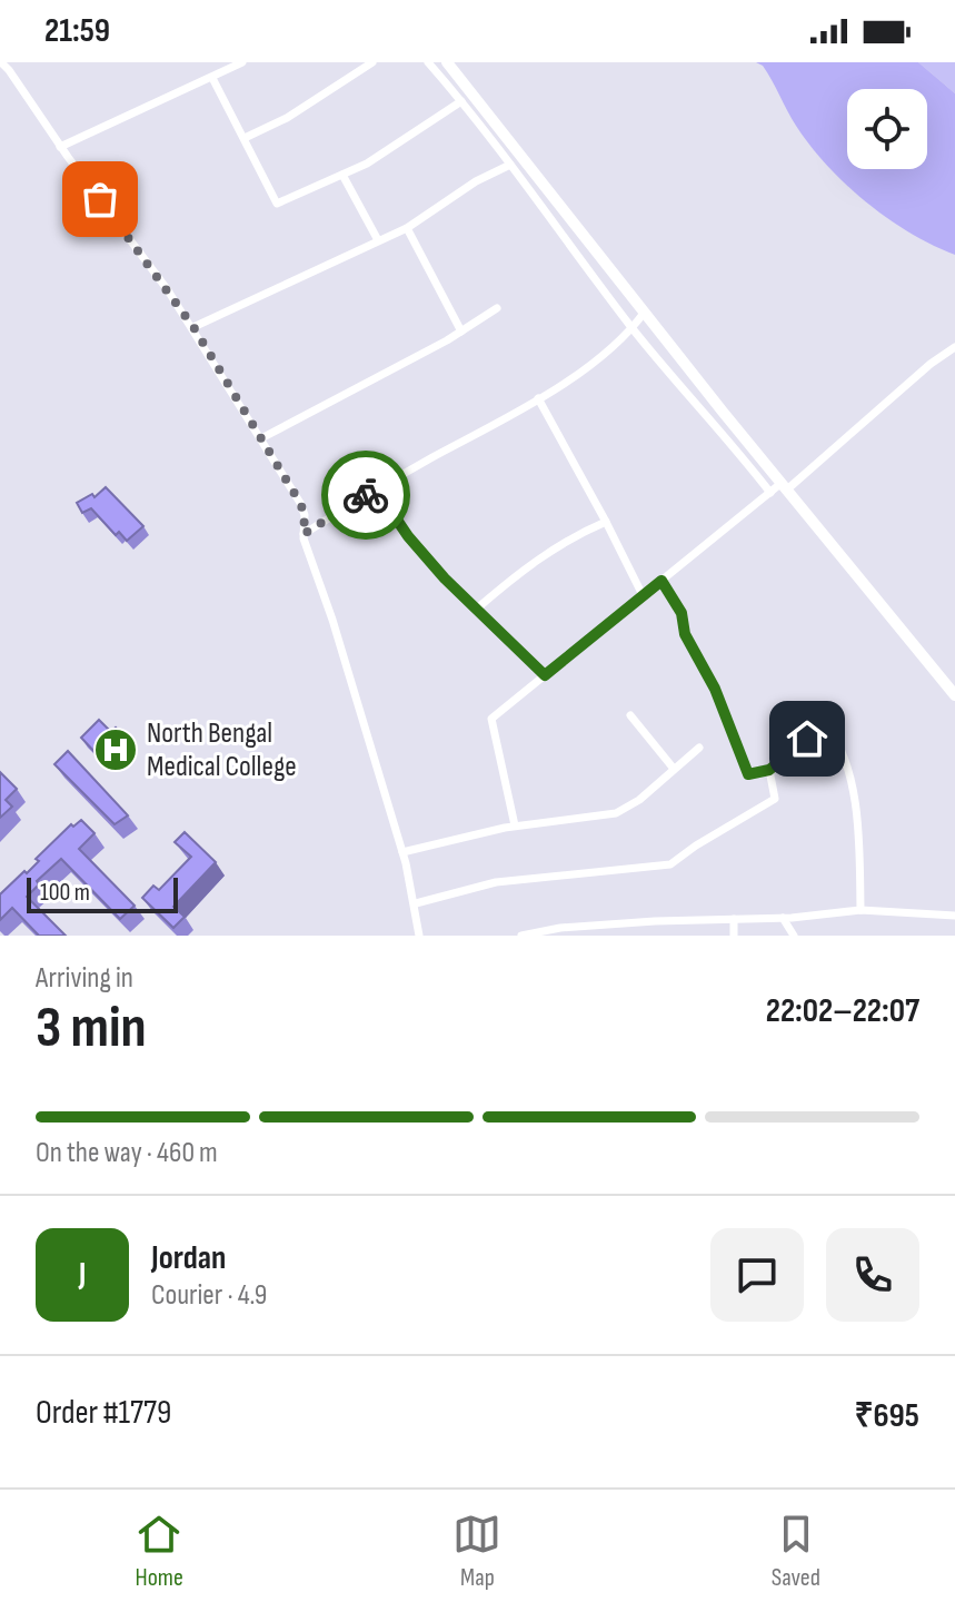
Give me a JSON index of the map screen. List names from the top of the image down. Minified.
{"places":{"hospital":["North Bengal Medical College"]},"scale_bar":"100 m","page":{"status":"21:59","scale":"100 m","heading":["3 min","Arriving in","22:02–22:07"],"panel":["Jordan","Courier · 4.9","Order #1779","₹695"],"bar":"On the way · 460 m","round":"J","tabs":["Home","Map","Saved"]}}
